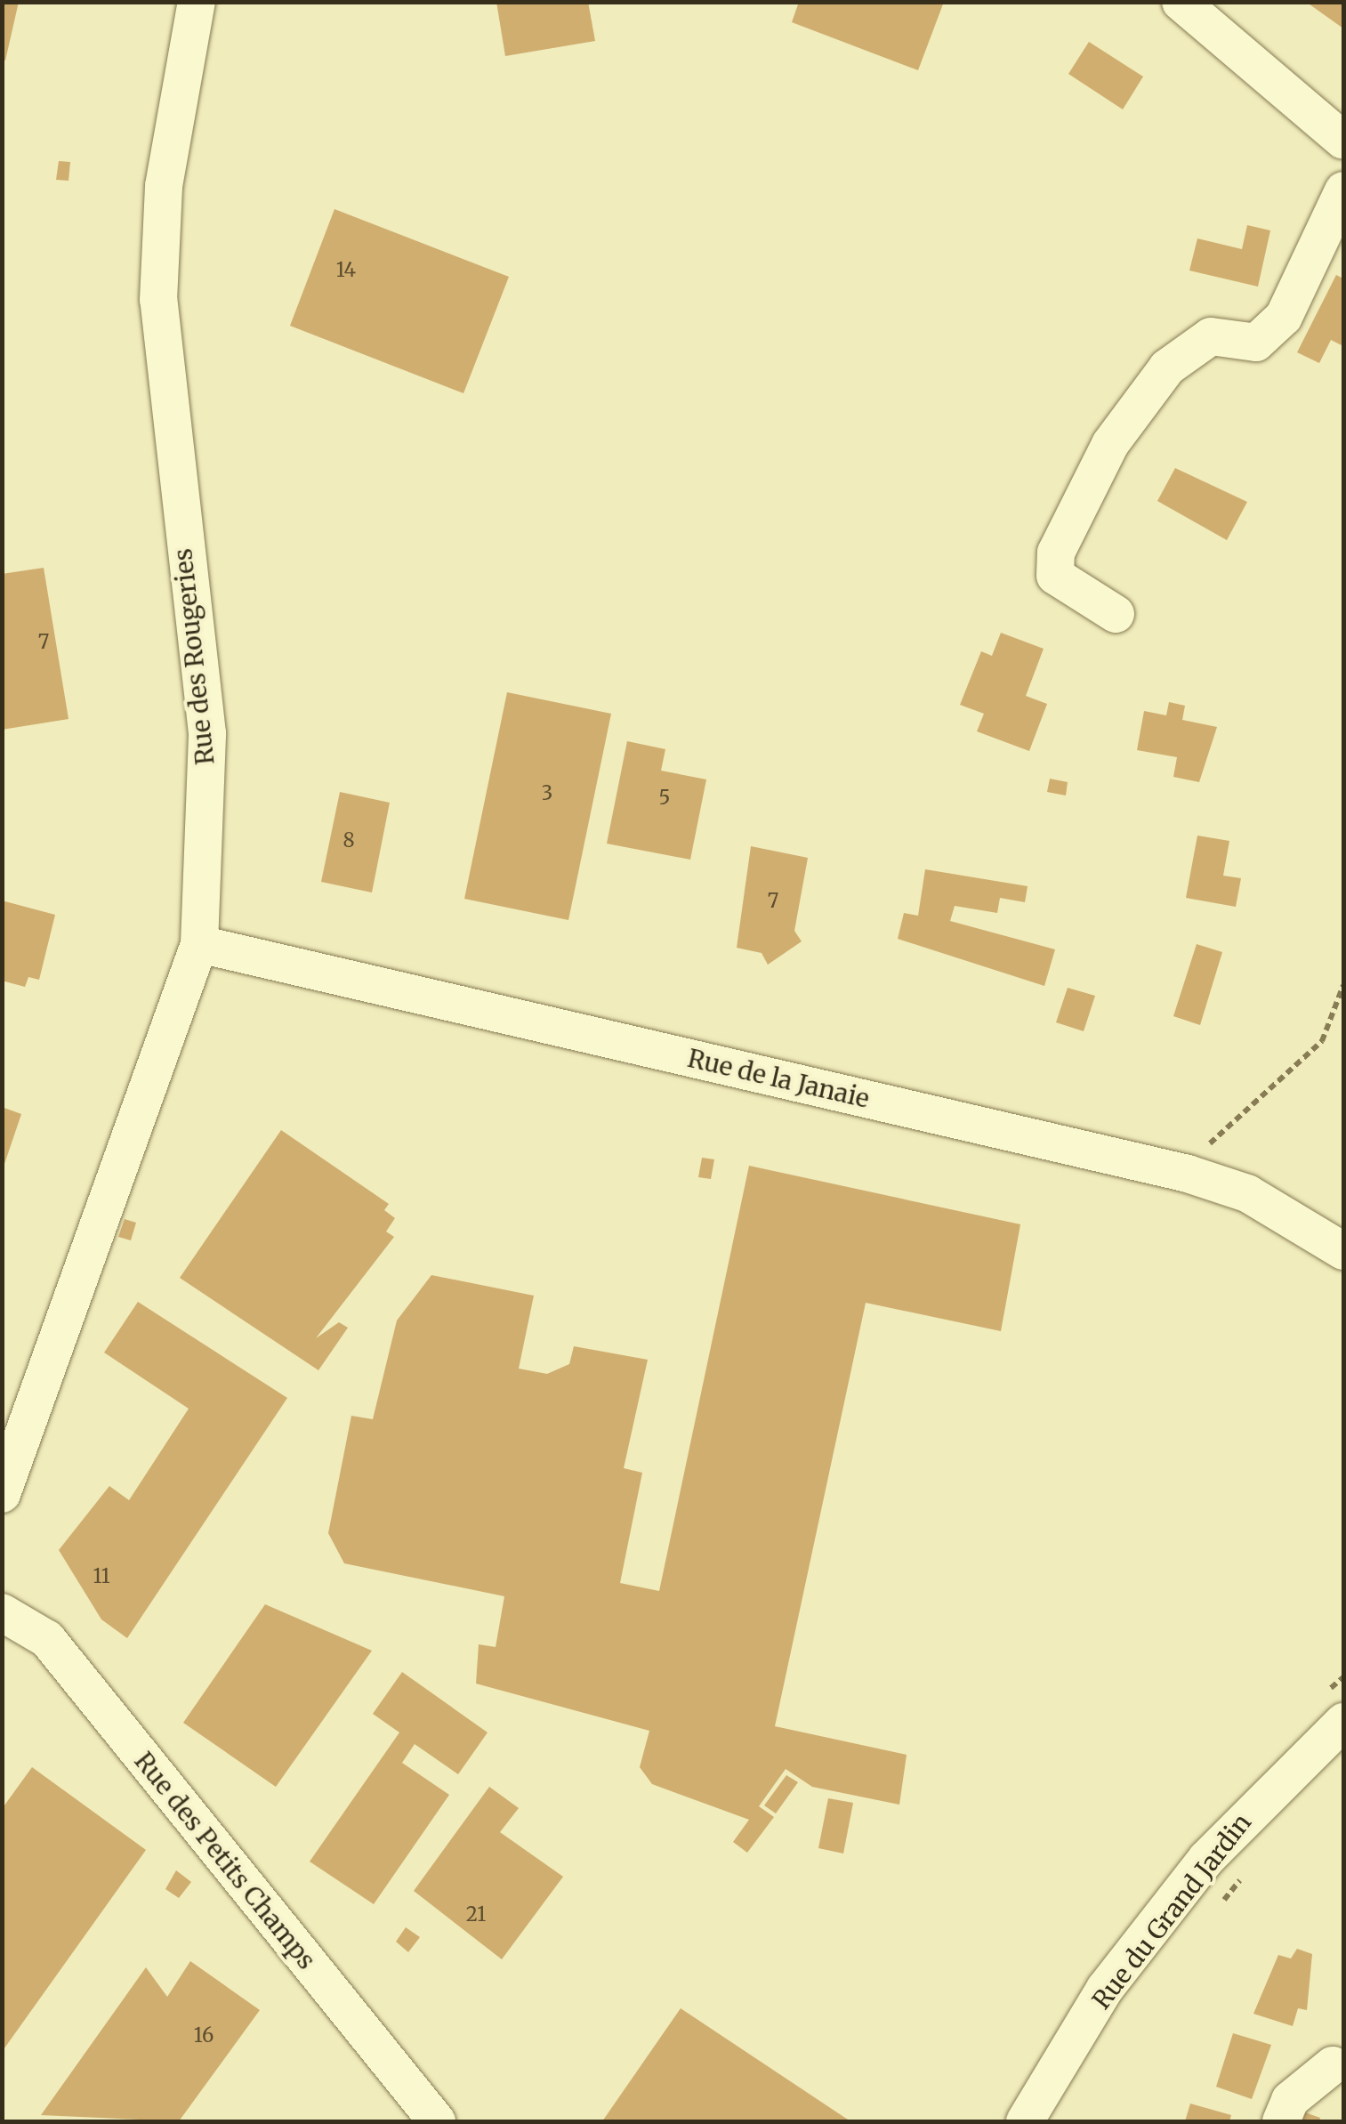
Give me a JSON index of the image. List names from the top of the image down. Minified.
{"streets":{"street":["Rue des Rougeries","Rue de la Janaie","Rue des Petits Champs","Rue du Grand Jardin"]},"crossings":[["Rue des Rougeries","Rue de la Janaie"]],"house_numbers":["14","7","3","5","8","7","11","21","16"]}
